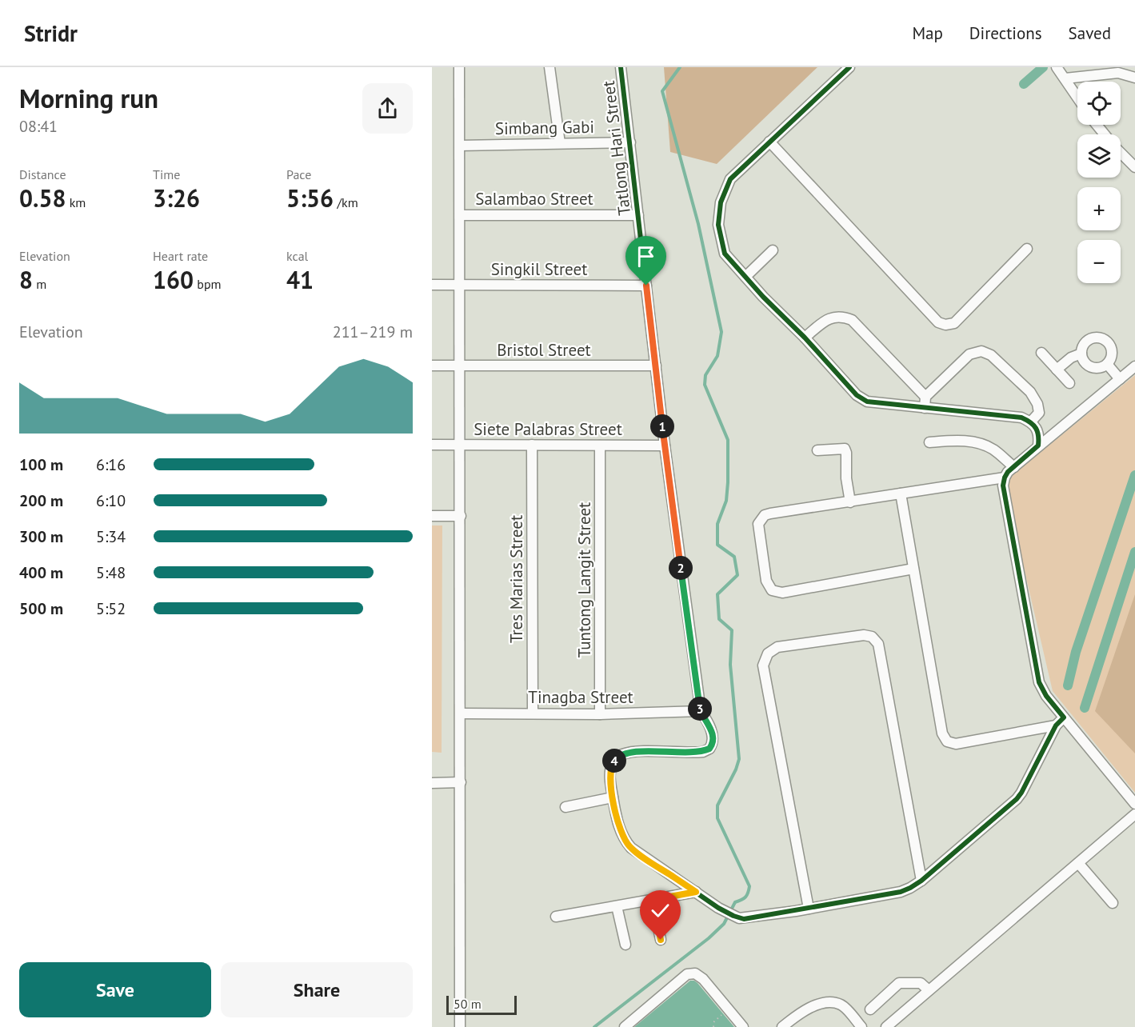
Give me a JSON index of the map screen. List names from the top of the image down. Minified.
{"streets":{"street":["Simbang Gabi","Tatlong Hari Street","Salambao Street","Singkil Street","Bristol Street","Siete Palabras Street","Tres Marias Street","Tuntong Langit Street","Tinagba Street"]},"crossings":[["Simbang Gabi","Tatlong Hari Street"],["Tatlong Hari Street","Salambao Street"],["Tatlong Hari Street","Singkil Street"],["Tatlong Hari Street","Bristol Street"],["Tatlong Hari Street","Siete Palabras Street"],["Tatlong Hari Street","Tinagba Street"],["Siete Palabras Street","Tres Marias Street"],["Siete Palabras Street","Tuntong Langit Street"],["Tres Marias Street","Tinagba Street"],["Tuntong Langit Street","Tinagba Street"]],"scale_bar":"50 m","page":{"header":"Stridr","nav":["Map","Directions","Saved"],"heading":["Morning run","08:41"],"map_buttons":["+","−"],"stats":[["Distance","0.58 km"],["Time","3:26"],["Pace","5:56 /km"],["Elevation","8 m"],["Heart rate","160 bpm"],["kcal","41"]],"chart":["Elevation","211–219 m"],"pins":["1","2","3","4"],"list":[{"name":"100 m","note":"6:16"},{"name":"200 m","note":"6:10"},{"name":"300 m","note":"5:34"},{"name":"400 m","note":"5:48"},{"name":"500 m","note":"5:52"}],"buttons":["Save","Share"],"scale":"50 m"}}
